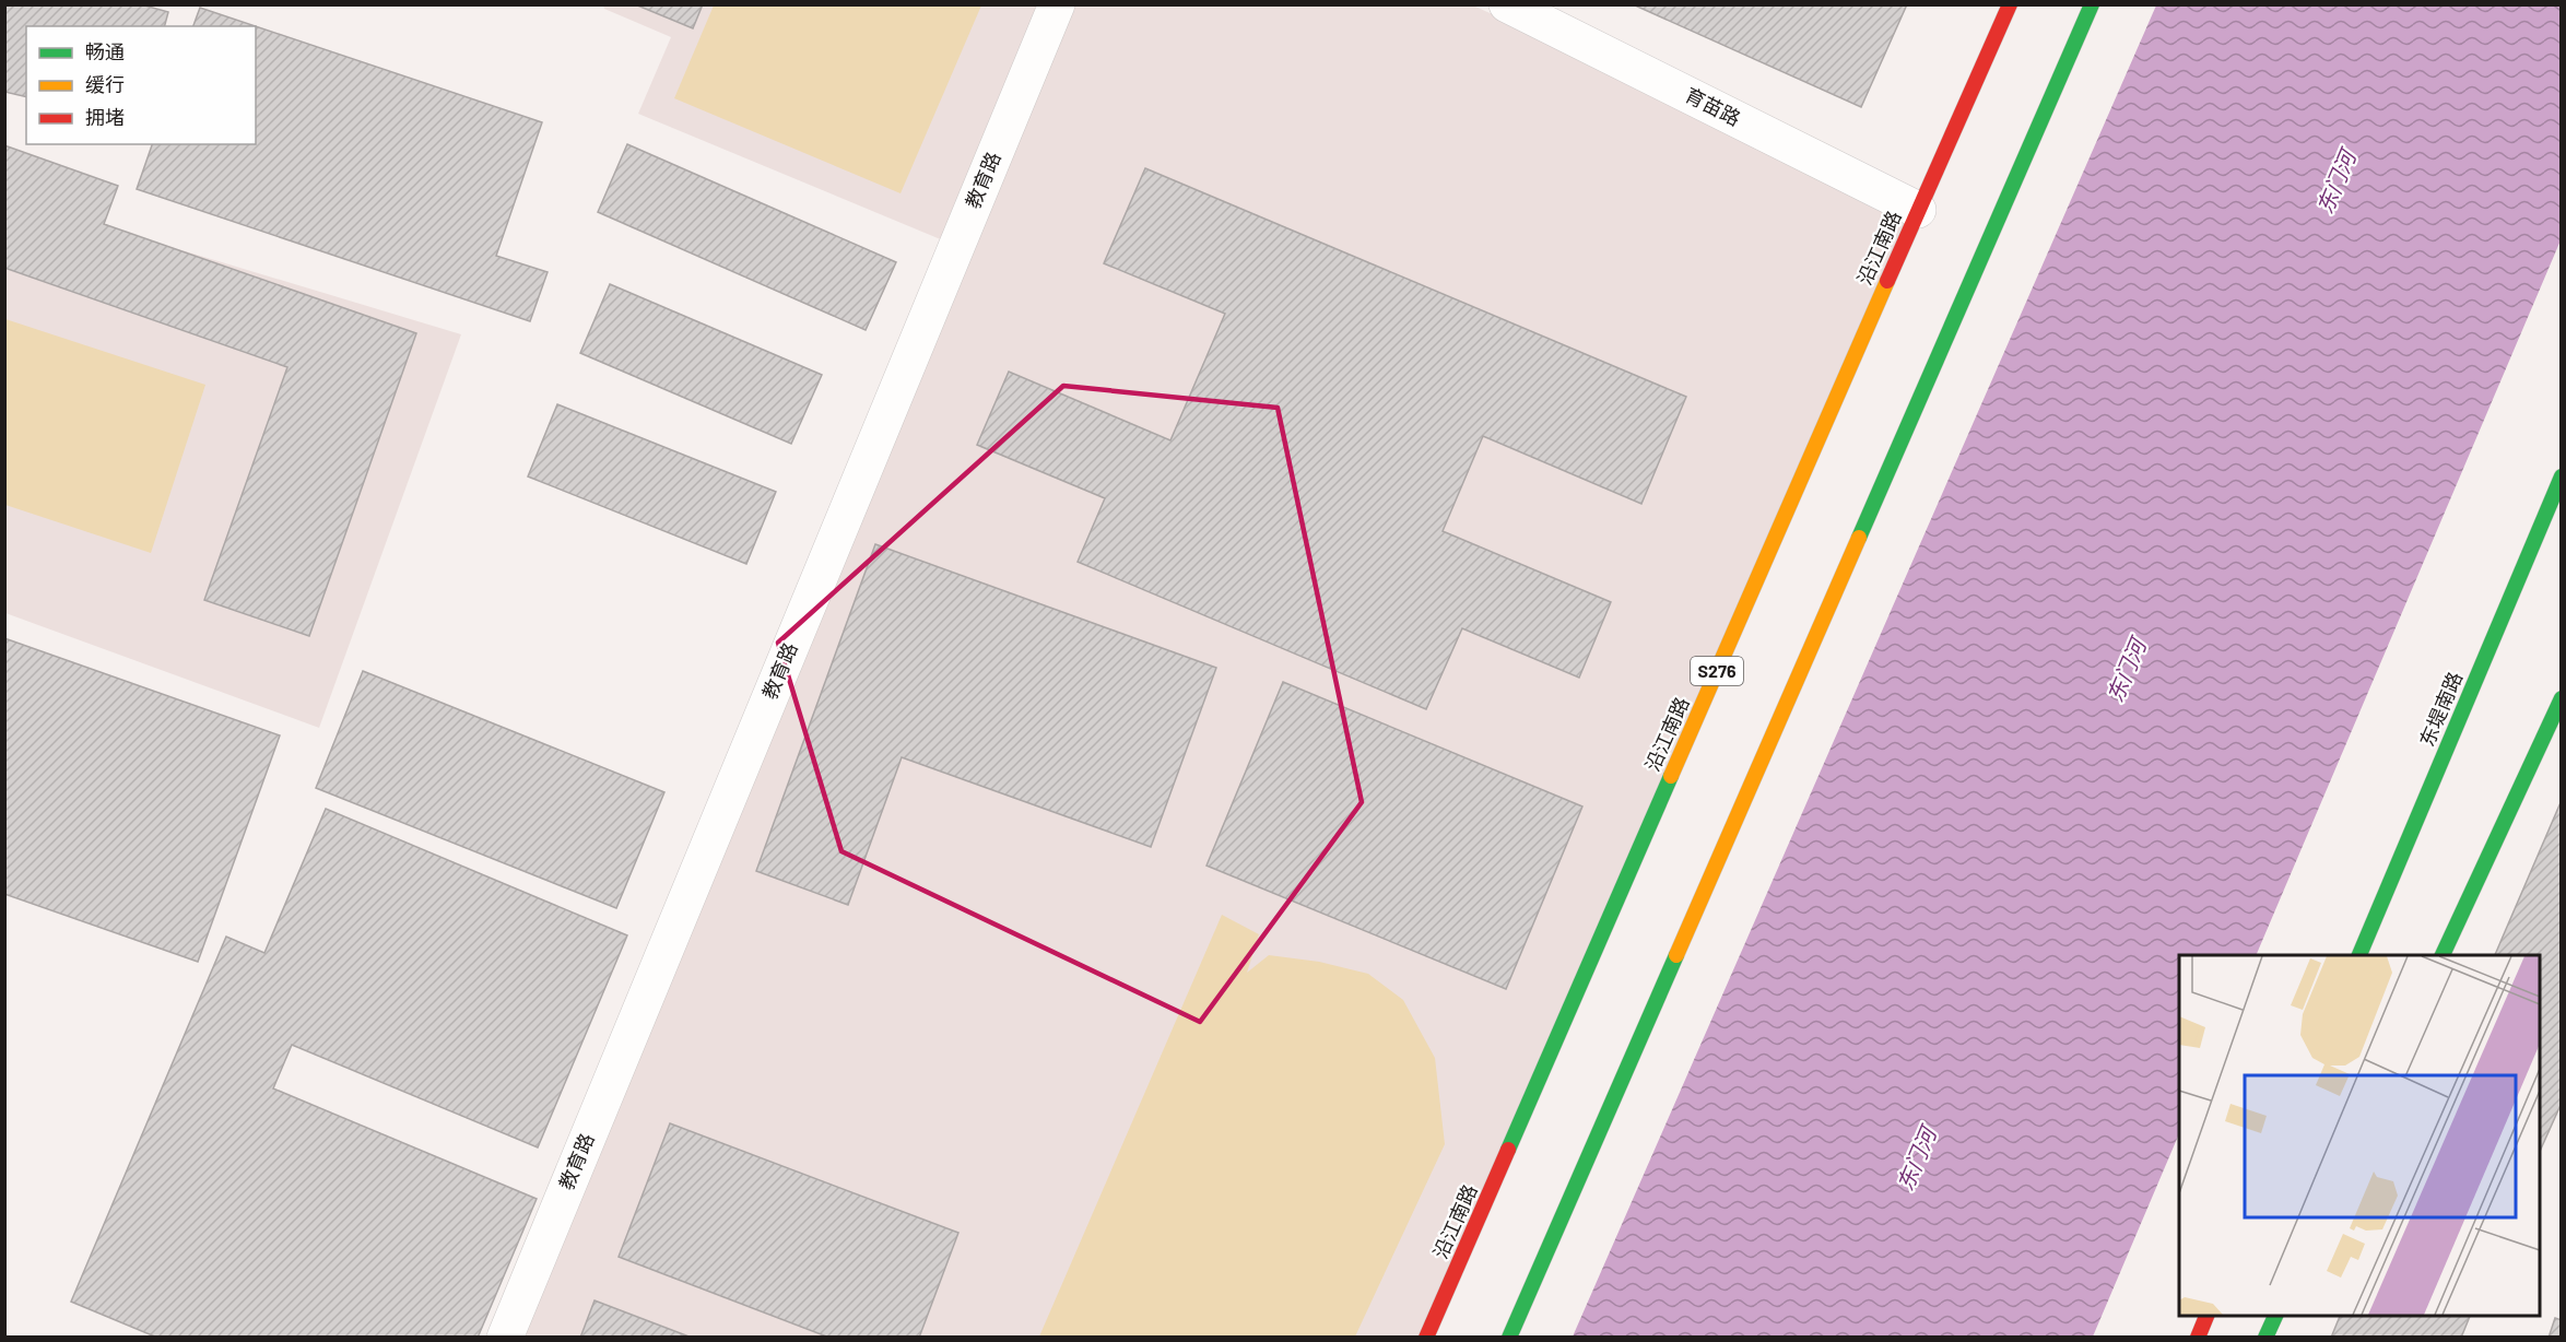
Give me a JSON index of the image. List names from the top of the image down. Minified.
{"streets":{"main road":["沿江南路","S276","东堤南路"],"street":["育苗路","教育路"]},"crossings":[["育苗路","沿江南路"]],"water":["东门河"],"legend":["畅通","缓行","拥堵"]}
